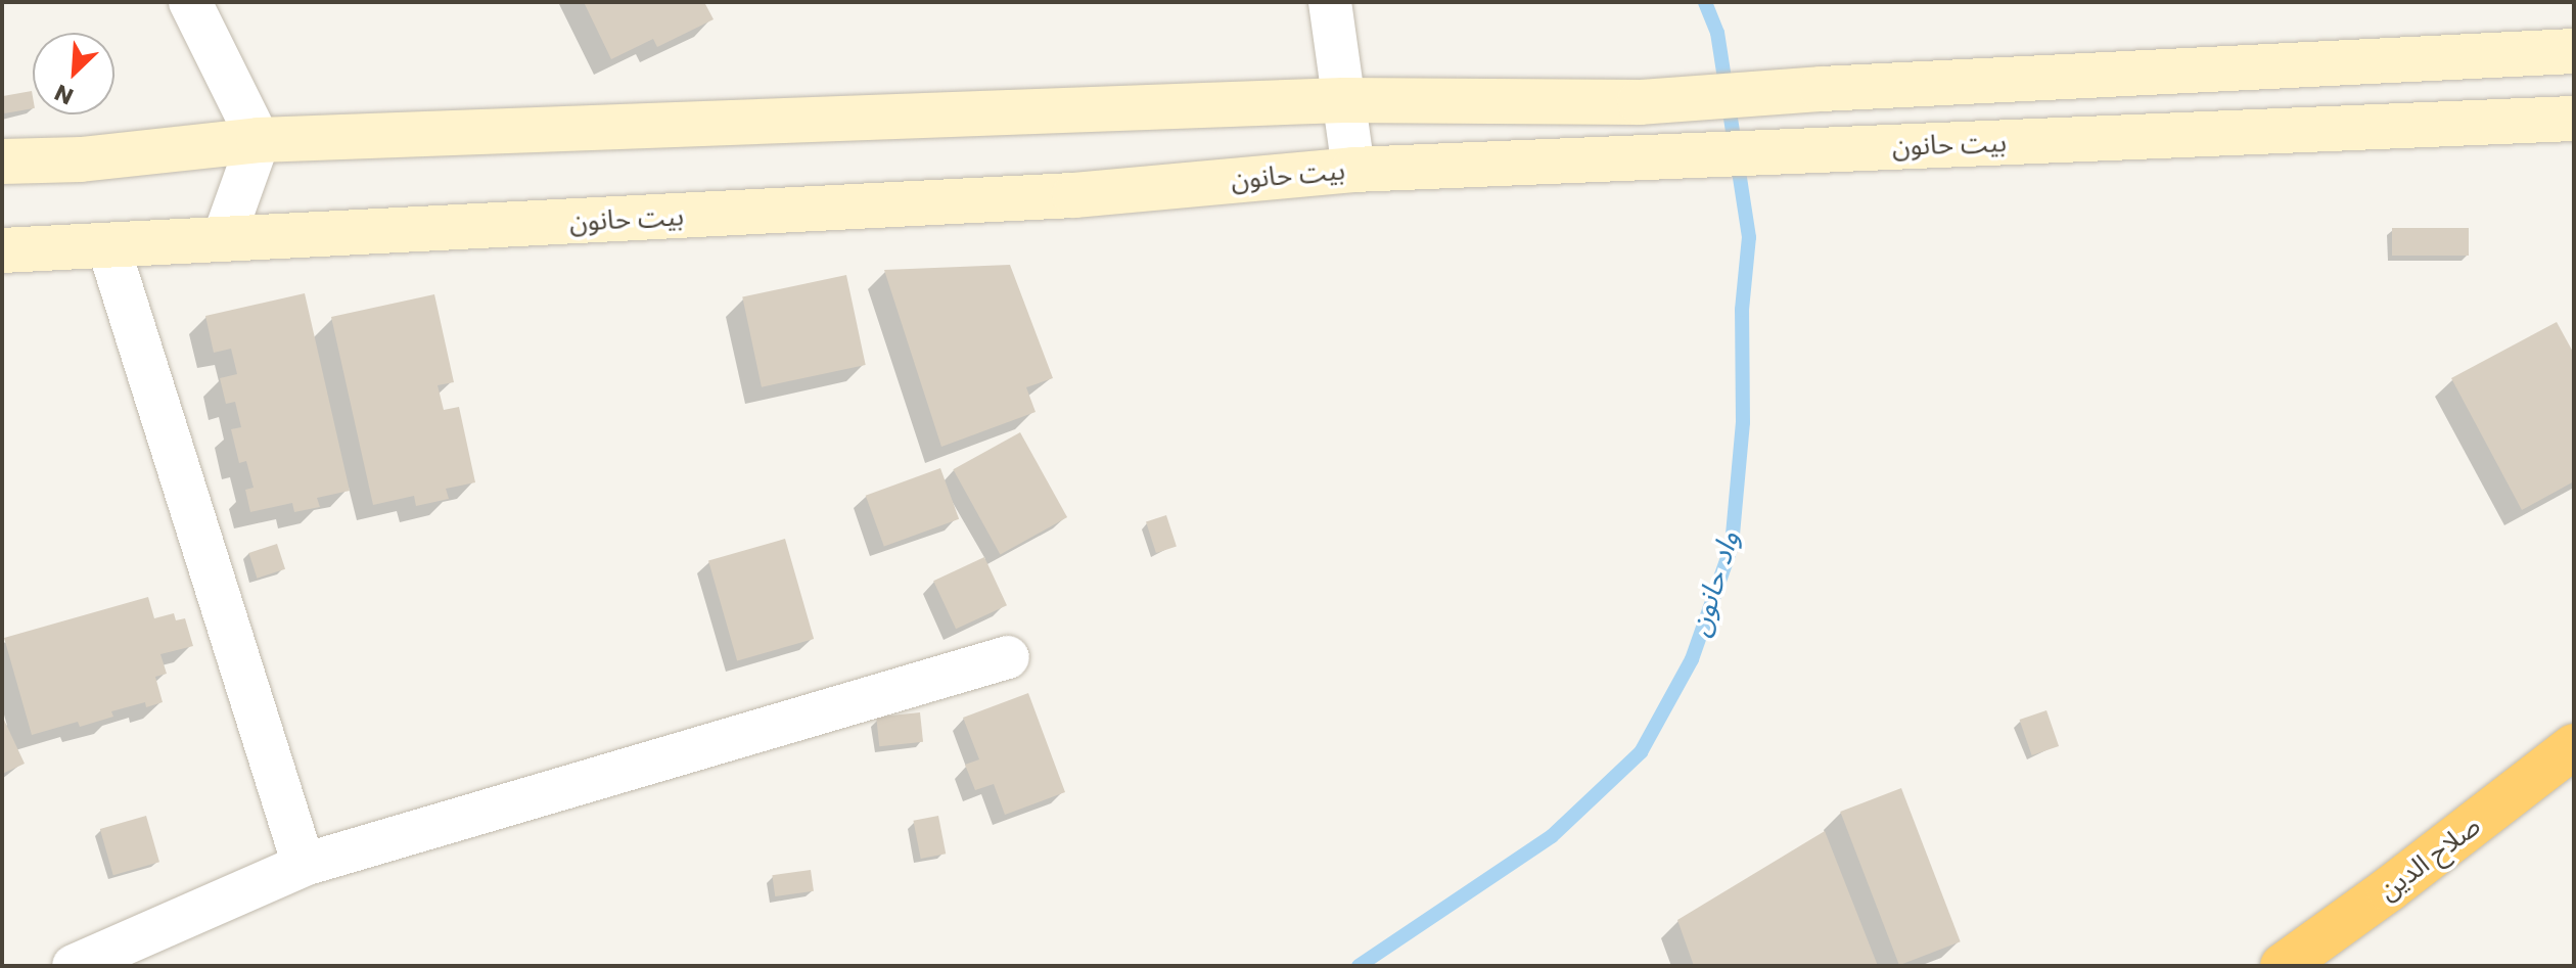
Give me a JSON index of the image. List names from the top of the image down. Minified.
{"streets":{"highway":["صلاح الدين"],"main road":["بيت حانون"]},"water":["واد حانون"],"north":"bottom left"}
